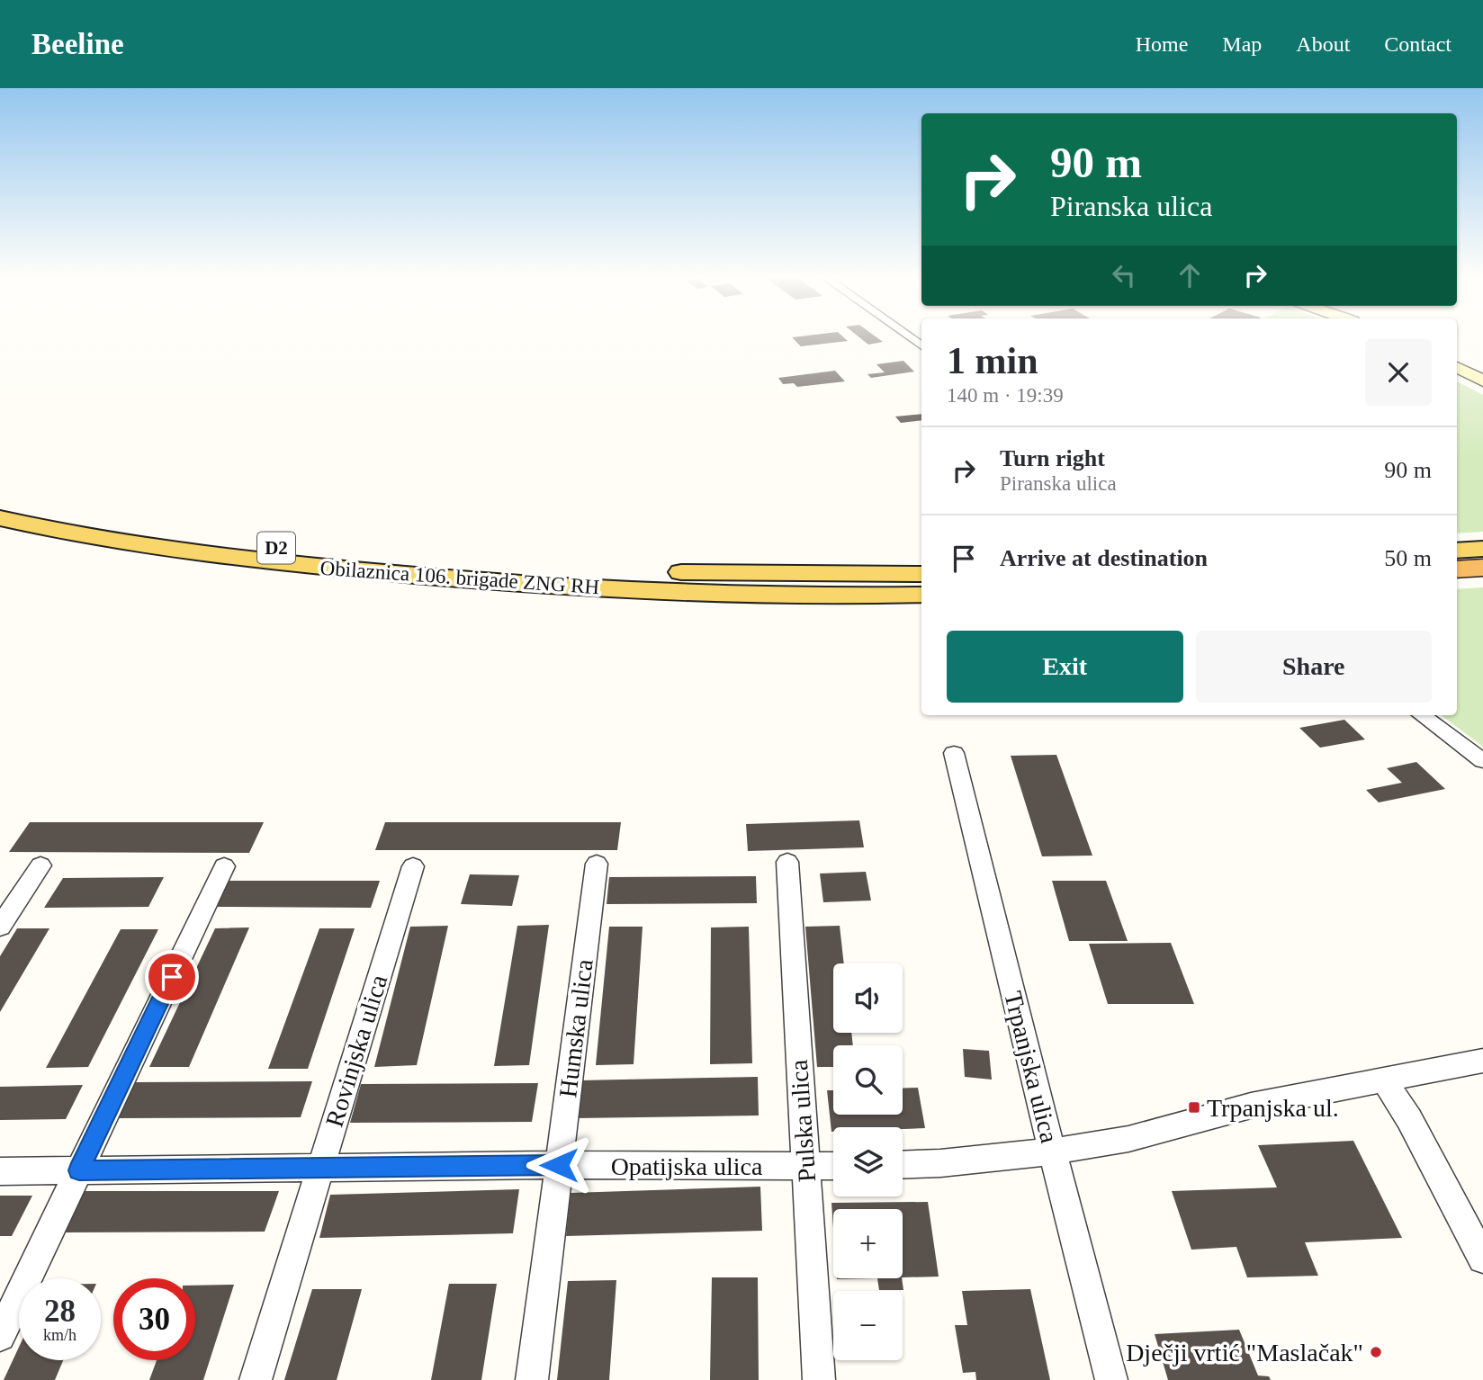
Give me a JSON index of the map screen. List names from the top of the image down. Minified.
{"streets":{"main road":["D2","Obilaznica 106. brigade ZNG RH"],"street":["Humska ulica","Rovinjska ulica","Trpanjska ulica","Pulska ulica","Opatijska ulica"]},"crossings":[["Humska ulica","Opatijska ulica"],["Rovinjska ulica","Opatijska ulica"],["Pulska ulica","Opatijska ulica"]],"places":{"transit":["Trpanjska ul."],"other":["Dječji vrtić \"Maslačak\""]},"page":{"header":"Beeline","nav":["Home","Map","About","Contact"],"turn":["90 m","Piranska ulica"],"heading":["1 min","140 m · 19:39"],"list":[{"name":"Turn right","note":"Piranska ulica","value":"90 m"},{"name":"Arrive at destination","value":"50 m"}],"buttons":["Exit","Share"],"map_buttons":["+","−"],"speed":"28 km/h","limit":"30"}}
